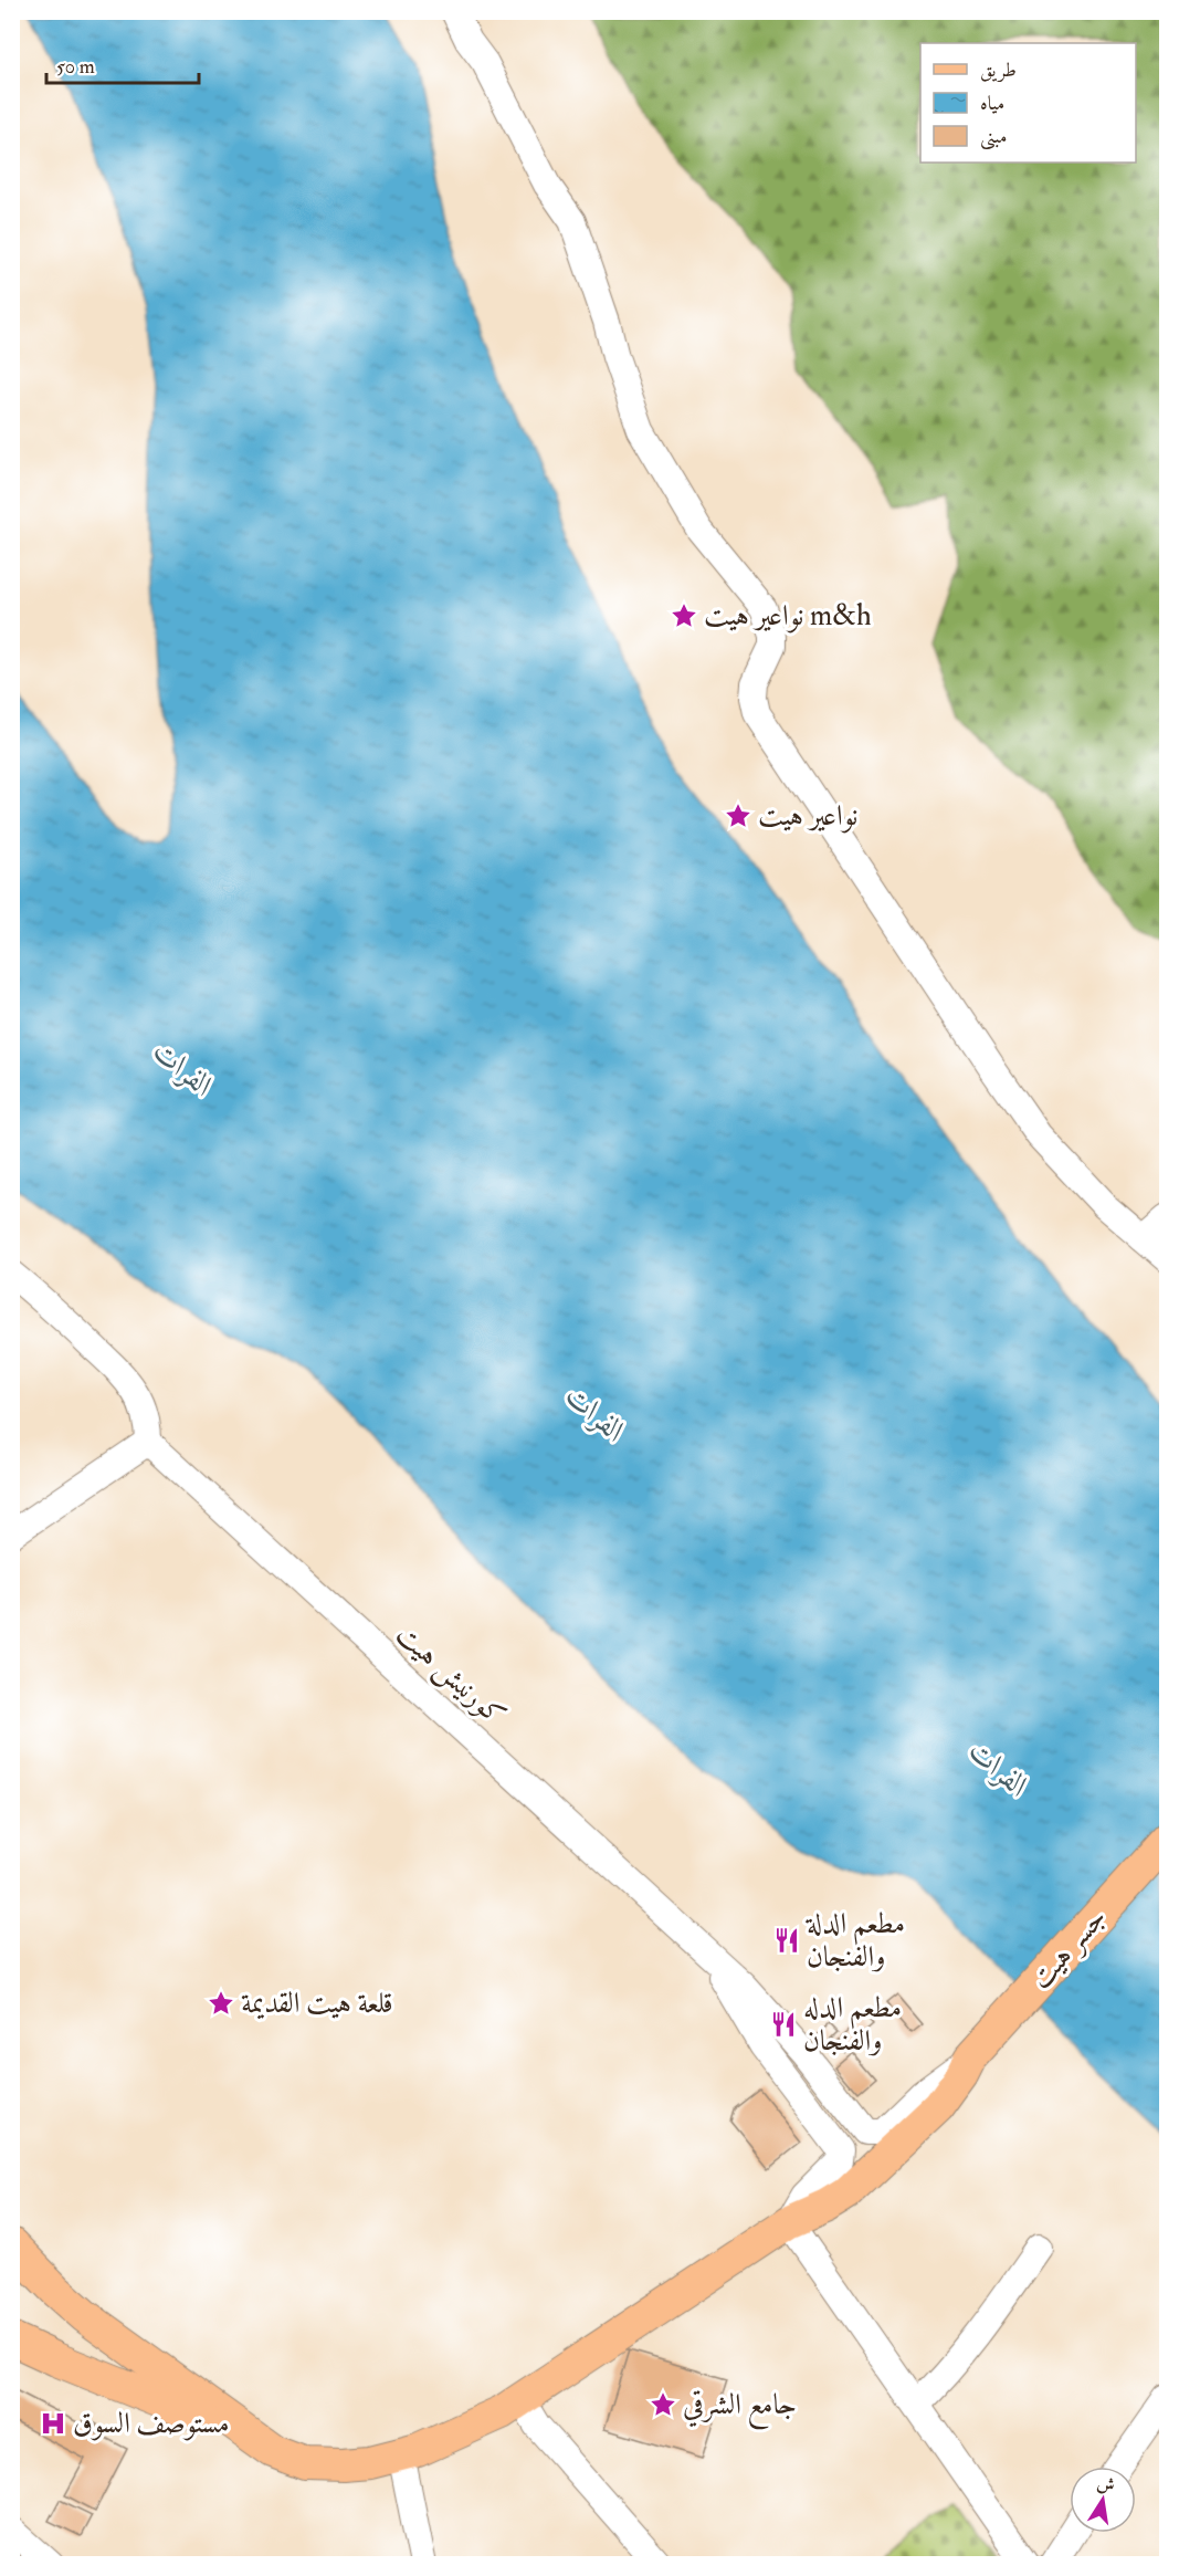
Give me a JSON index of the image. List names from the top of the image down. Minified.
{"streets":{"main road":["جسر هيت"],"street":["كورنيش هيت"]},"crossings":[["كورنيش هيت","جسر هيت"]],"water":["الفرات"],"places":{"place":["نواعير هيت m&h","نواعير هيت","قلعة هيت القديمة","جامع الشرقي"],"restaurant":["مطعم الدلة والفنجان","مطعم الدله والفنجان"],"hospital":["مستوصف السوق"]},"legend":["طريق","مياه","مبنى"],"scale_bar":"50 m","north":"top"}
